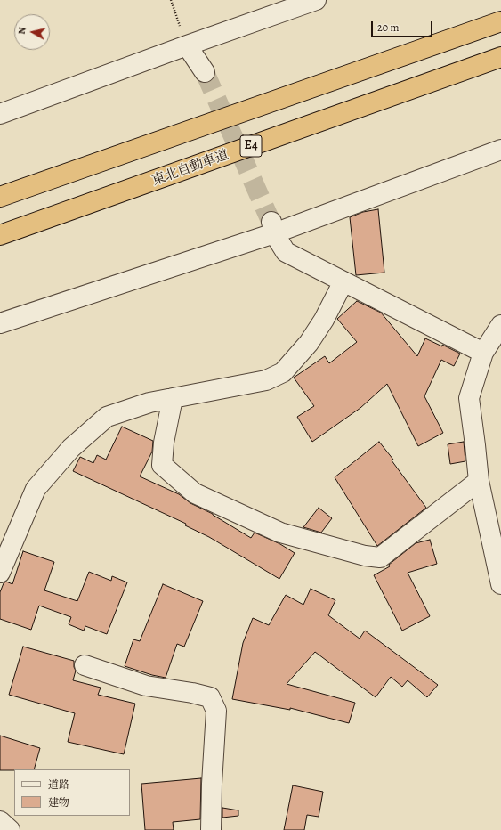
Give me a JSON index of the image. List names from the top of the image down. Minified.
{"streets":{"highway":["E4","東北自動車道"]},"legend":["道路","建物"],"scale_bar":"20 m","north":"left"}
